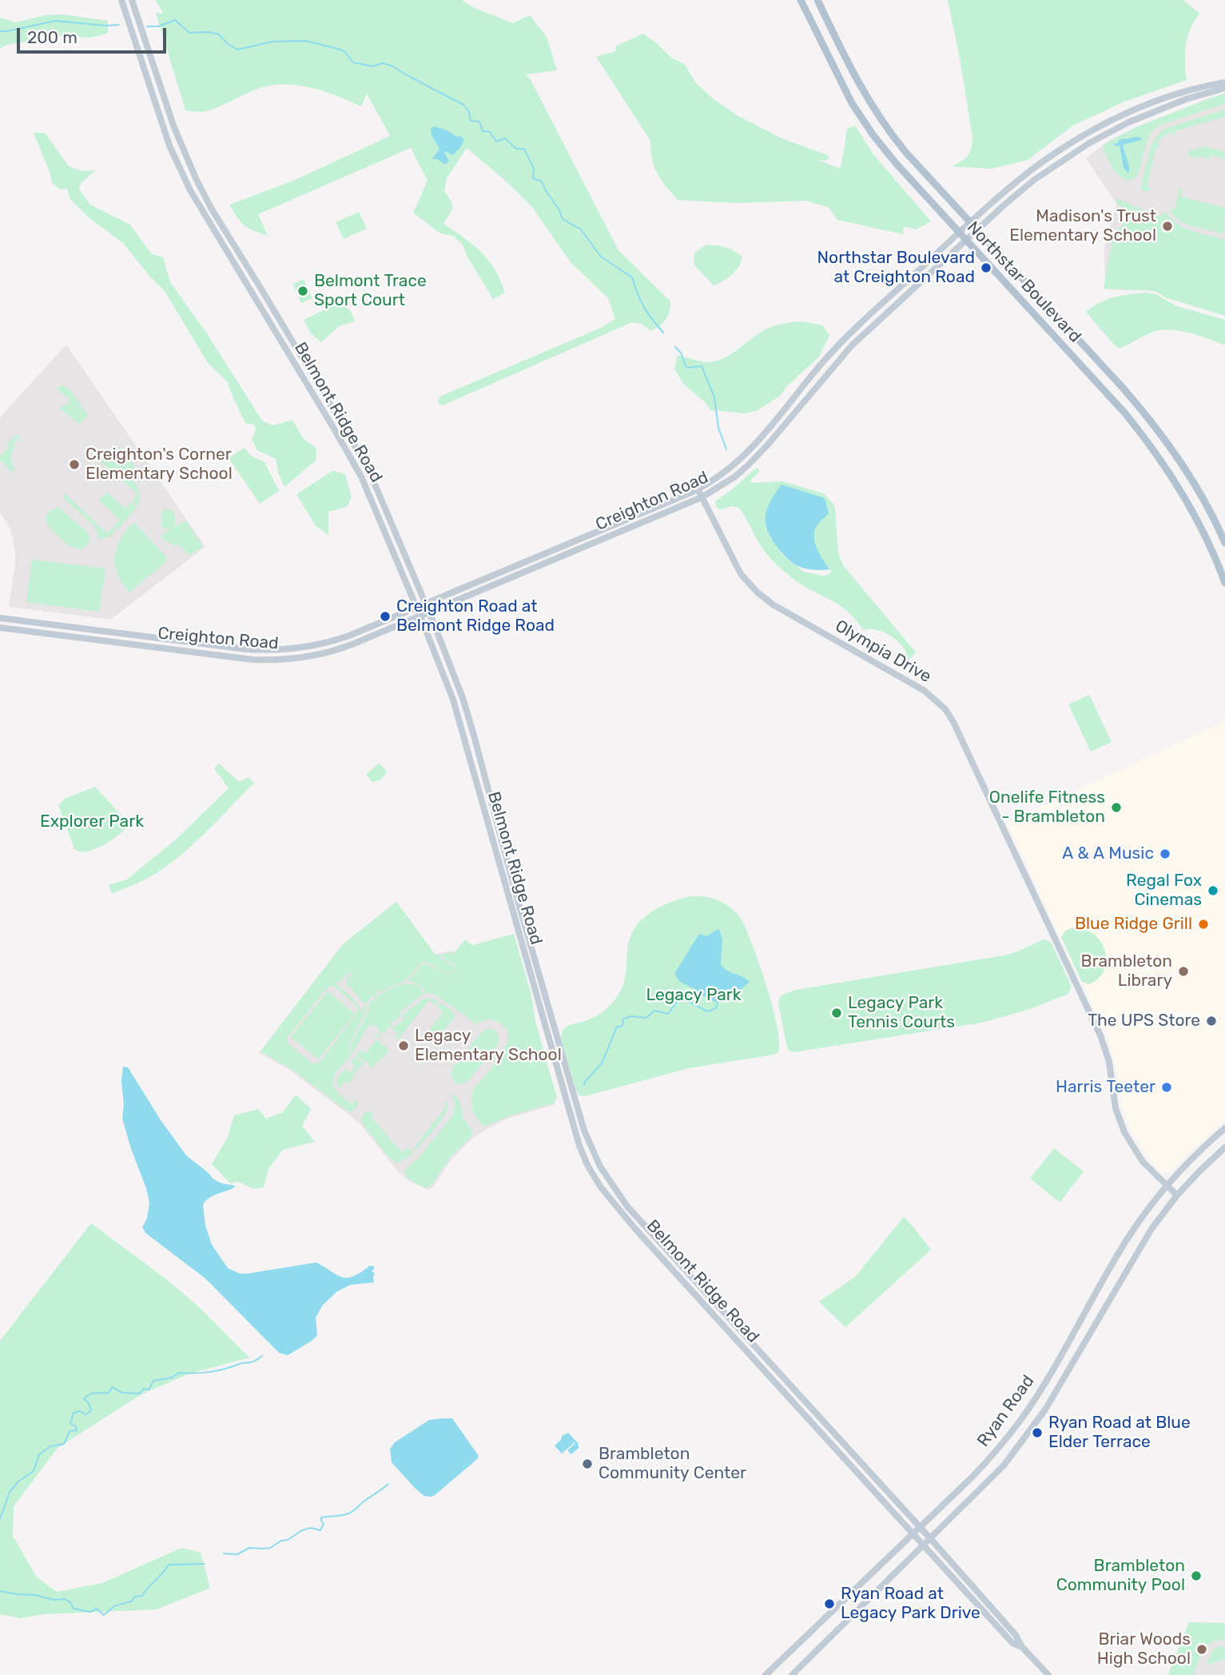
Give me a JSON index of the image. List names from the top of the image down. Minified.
{"streets":{"main road":["Northstar Boulevard","Belmont Ridge Road","Creighton Road","Olympia Drive","Ryan Road"]},"crossings":[["Northstar Boulevard","Creighton Road"],["Belmont Ridge Road","Creighton Road"],["Belmont Ridge Road","Ryan Road"],["Creighton Road","Olympia Drive"],["Olympia Drive","Ryan Road"]],"parks":["Explorer Park","Legacy Park"],"places":["Madison's Trust Elementary School","Northstar Boulevard at Creighton Road","Belmont Trace Sport Court","Creighton's Corner Elementary School","Creighton Road at Belmont Ridge Road","Onelife Fitness - Brambleton","A & A Music","Regal Fox Cinemas","Blue Ridge Grill","Brambleton Library","Legacy Park Tennis Courts","The UPS Store","Legacy Elementary School","Harris Teeter","Ryan Road at Blue Elder Terrace","Brambleton Community Center","Brambleton Community Pool","Ryan Road at Legacy Park Drive","Briar Woods High School"],"scale_bar":"200 m"}
